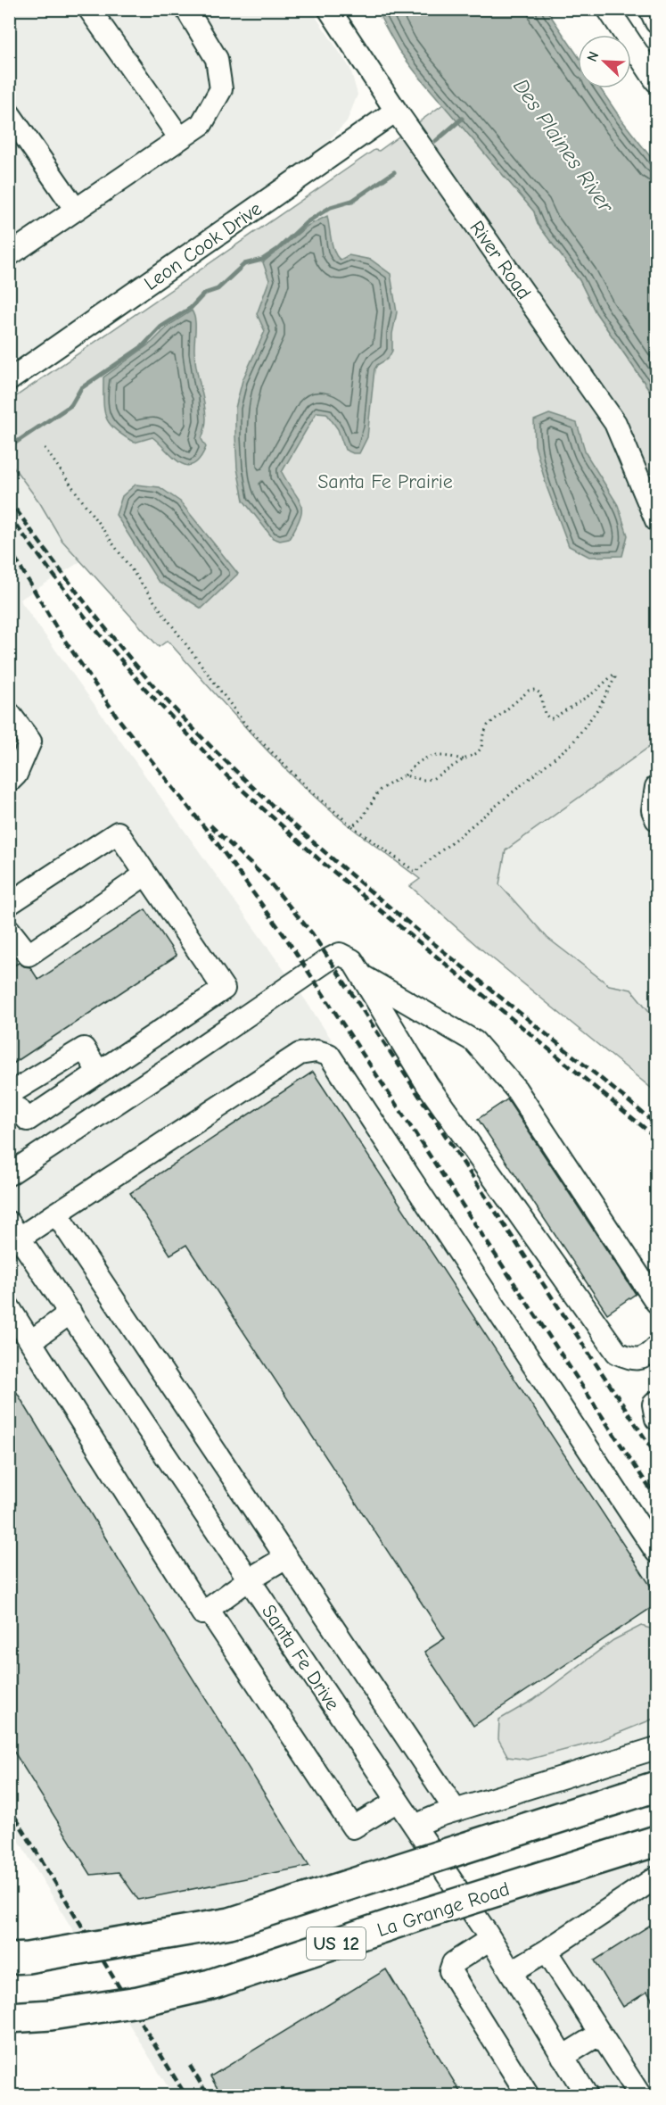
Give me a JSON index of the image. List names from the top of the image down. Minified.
{"streets":{"highway":["La Grange Road","US 12"],"street":["Leon Cook Drive","River Road","Santa Fe Drive"]},"crossings":[["Leon Cook Drive","River Road"]],"water":["Des Plaines River"],"parks":["Santa Fe Prairie"],"north":"top left"}
